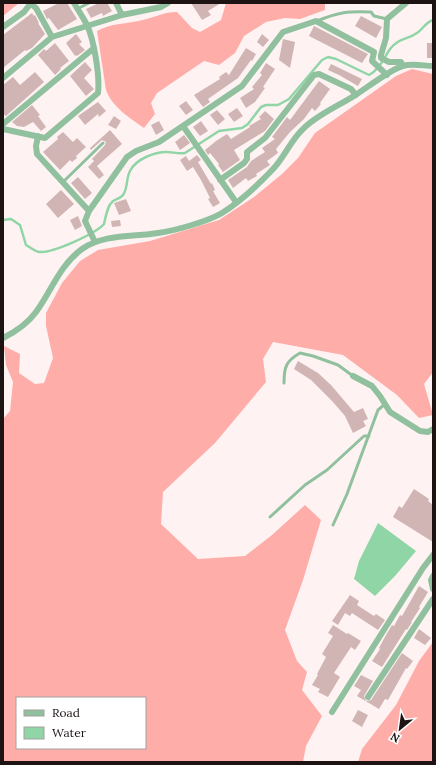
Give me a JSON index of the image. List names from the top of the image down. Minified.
{"legend":["Road","Water"],"north":"bottom left"}
